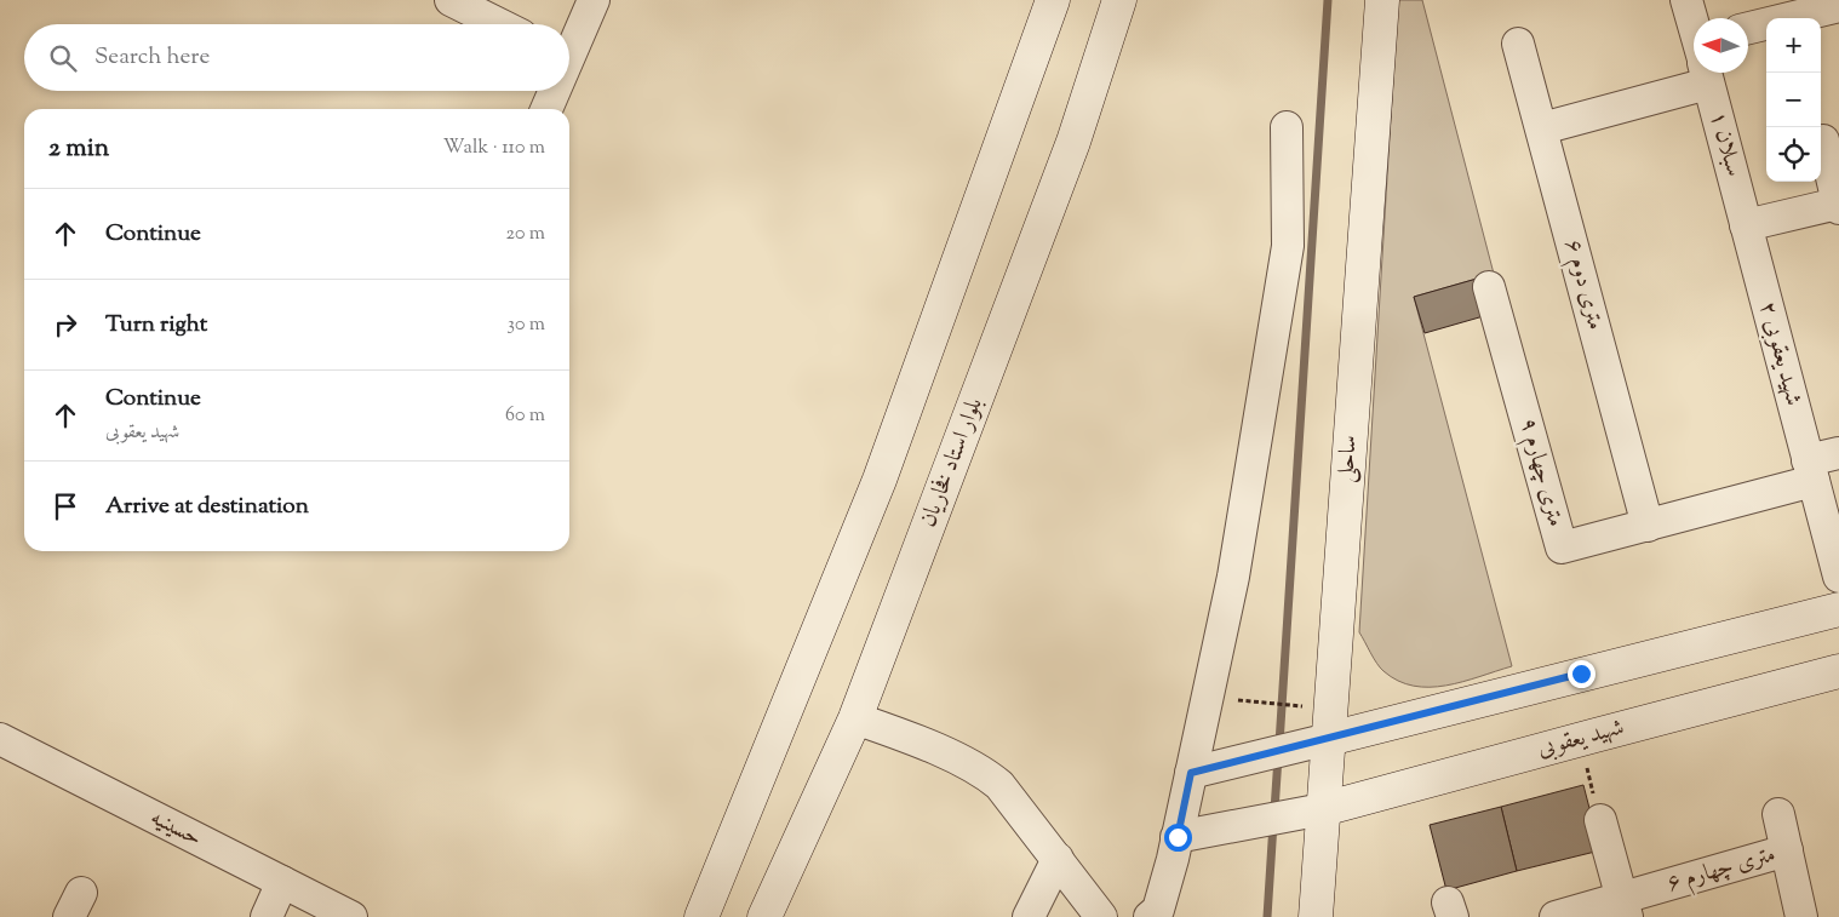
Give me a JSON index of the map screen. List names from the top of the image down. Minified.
{"streets":{"street":["سبلان ۱","۶ متری دوم","شهید یعقوبی ۲","ساحلی","بلوار استاد فخاریان","۹ متری چهارم","شهید یعقوبی","حسینیه","۶ متری چهارم"]},"crossings":[["سبلان ۱","شهید یعقوبی ۲"],["۶ متری دوم","۹ متری چهارم"],["شهید یعقوبی ۲","۹ متری چهارم"],["ساحلی","شهید یعقوبی"]],"north":"left","page":{"map_buttons":["+","−"],"search":"Search here","heading":["2 min","Walk · 110 m"],"list":[["Continue","20 m"],["Turn right","30 m"],["Continue","شهید یعقوبی","60 m"],"Arrive at destination"]}}
